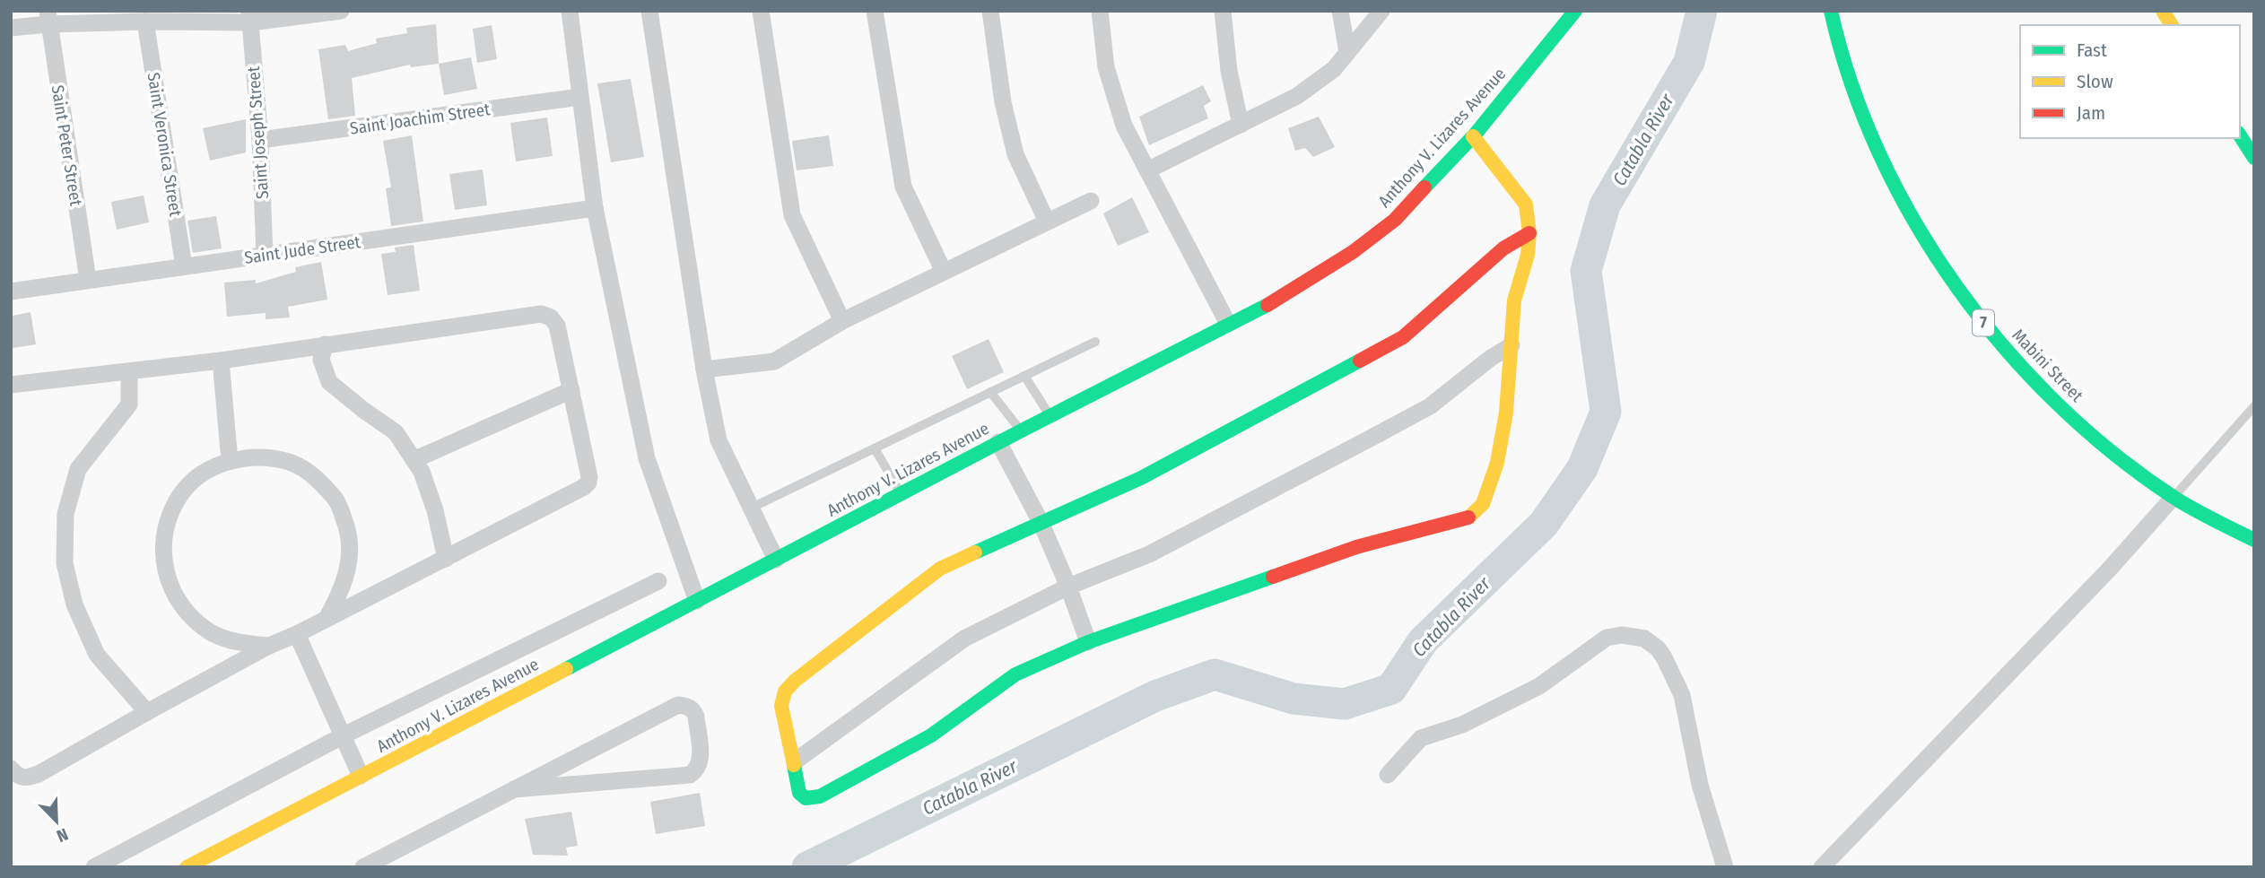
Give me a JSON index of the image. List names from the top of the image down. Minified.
{"streets":{"main road":["Anthony V. Lizares Avenue","7","Mabini Street"],"street":["Saint Joachim Street","Saint Joseph Street","Saint Veronica Street","Saint Peter Street","Saint Jude Street"]},"crossings":[["Saint Joachim Street","Saint Joseph Street"],["Saint Joseph Street","Saint Jude Street"],["Saint Veronica Street","Saint Jude Street"],["Saint Peter Street","Saint Jude Street"]],"water":["Catabla River"],"legend":["Fast","Slow","Jam"],"north":"bottom right"}
